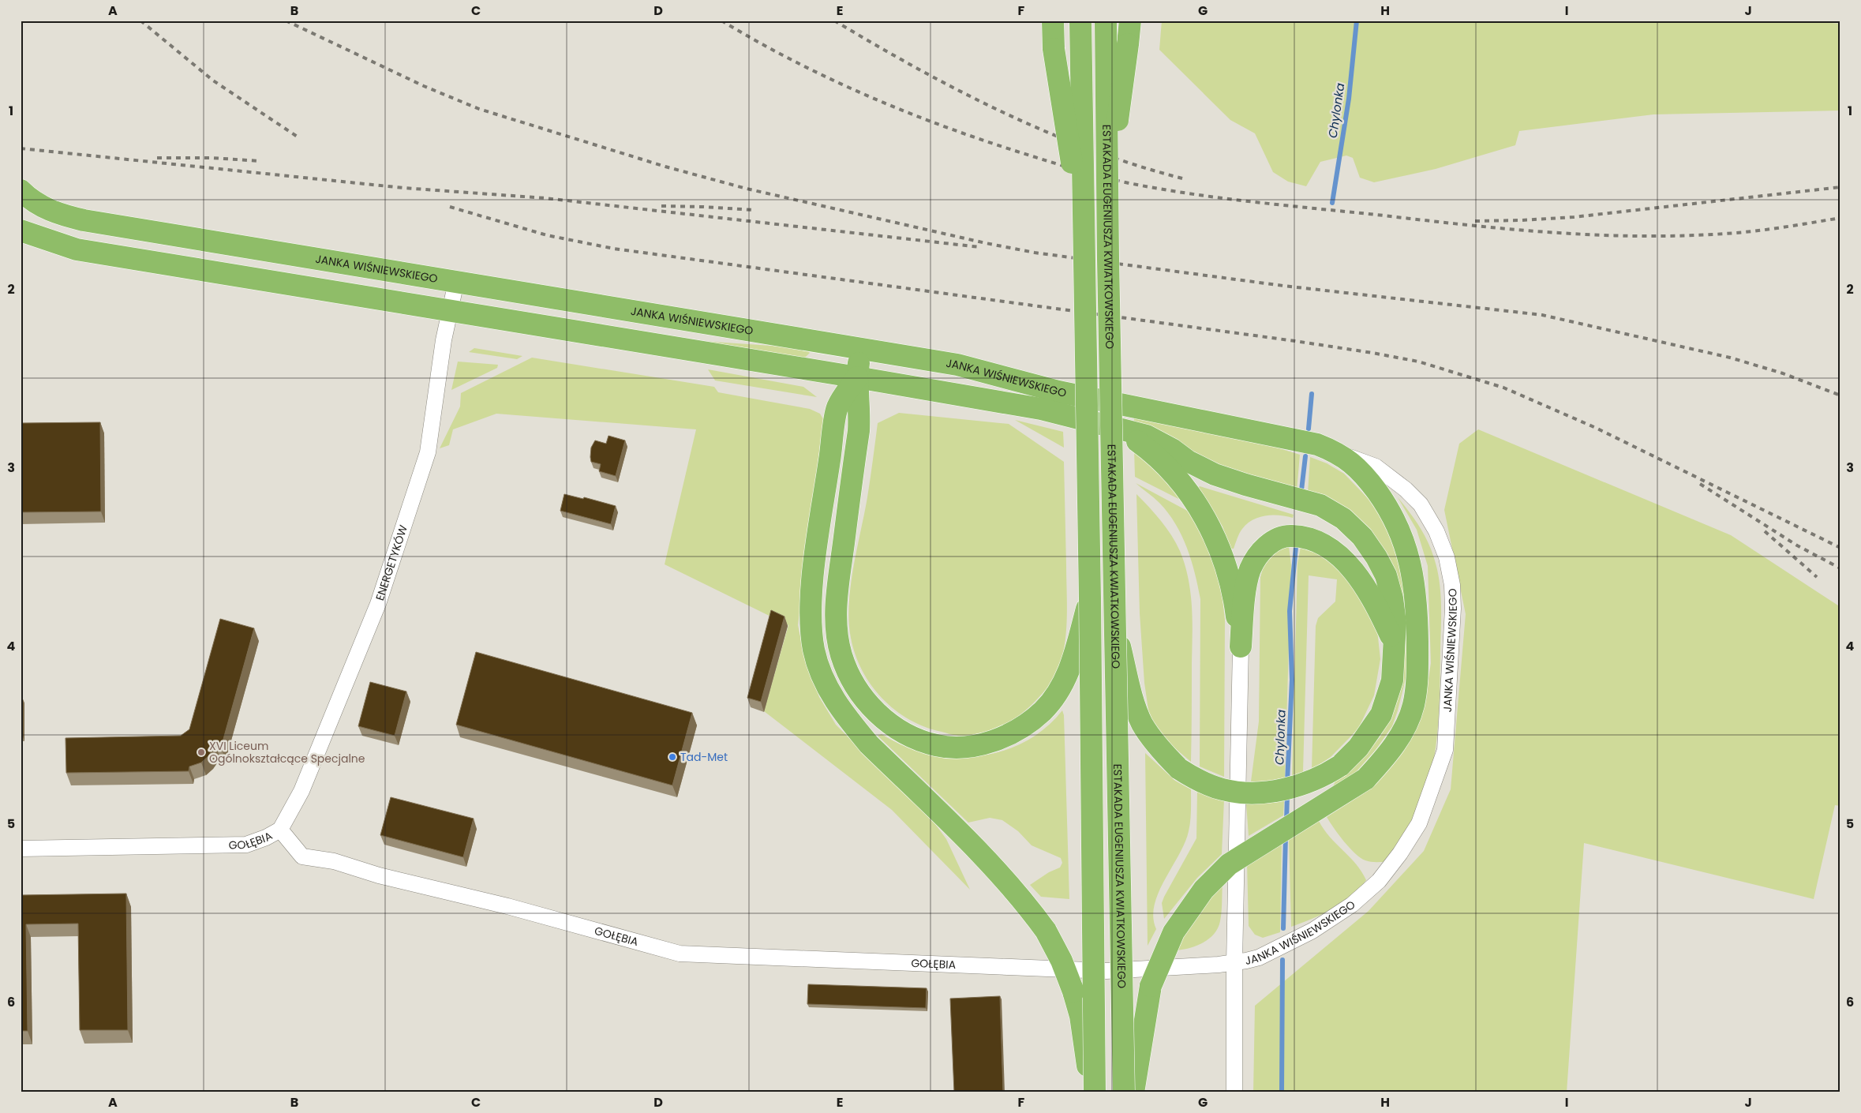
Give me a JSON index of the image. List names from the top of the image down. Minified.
{"streets":{"highway":["ESTAKADA EUGENIUSZA KWIATKOWSKIEGO","JANKA WIŚNIEWSKIEGO"],"street":["ENERGETYKÓW","GOŁĘBIA"]},"crossings":[["JANKA WIŚNIEWSKIEGO","ENERGETYKÓW"],["JANKA WIŚNIEWSKIEGO","GOŁĘBIA"],["ENERGETYKÓW","GOŁĘBIA"]],"water":["Chylonka"],"places":["XVI Liceum Ogólnokształcące Specjalne","Tad-Met"],"grid":{"columns":["A","B","C","D","E","F","G","H","I","J"],"rows":["1","2","3","4","5","6"]}}
